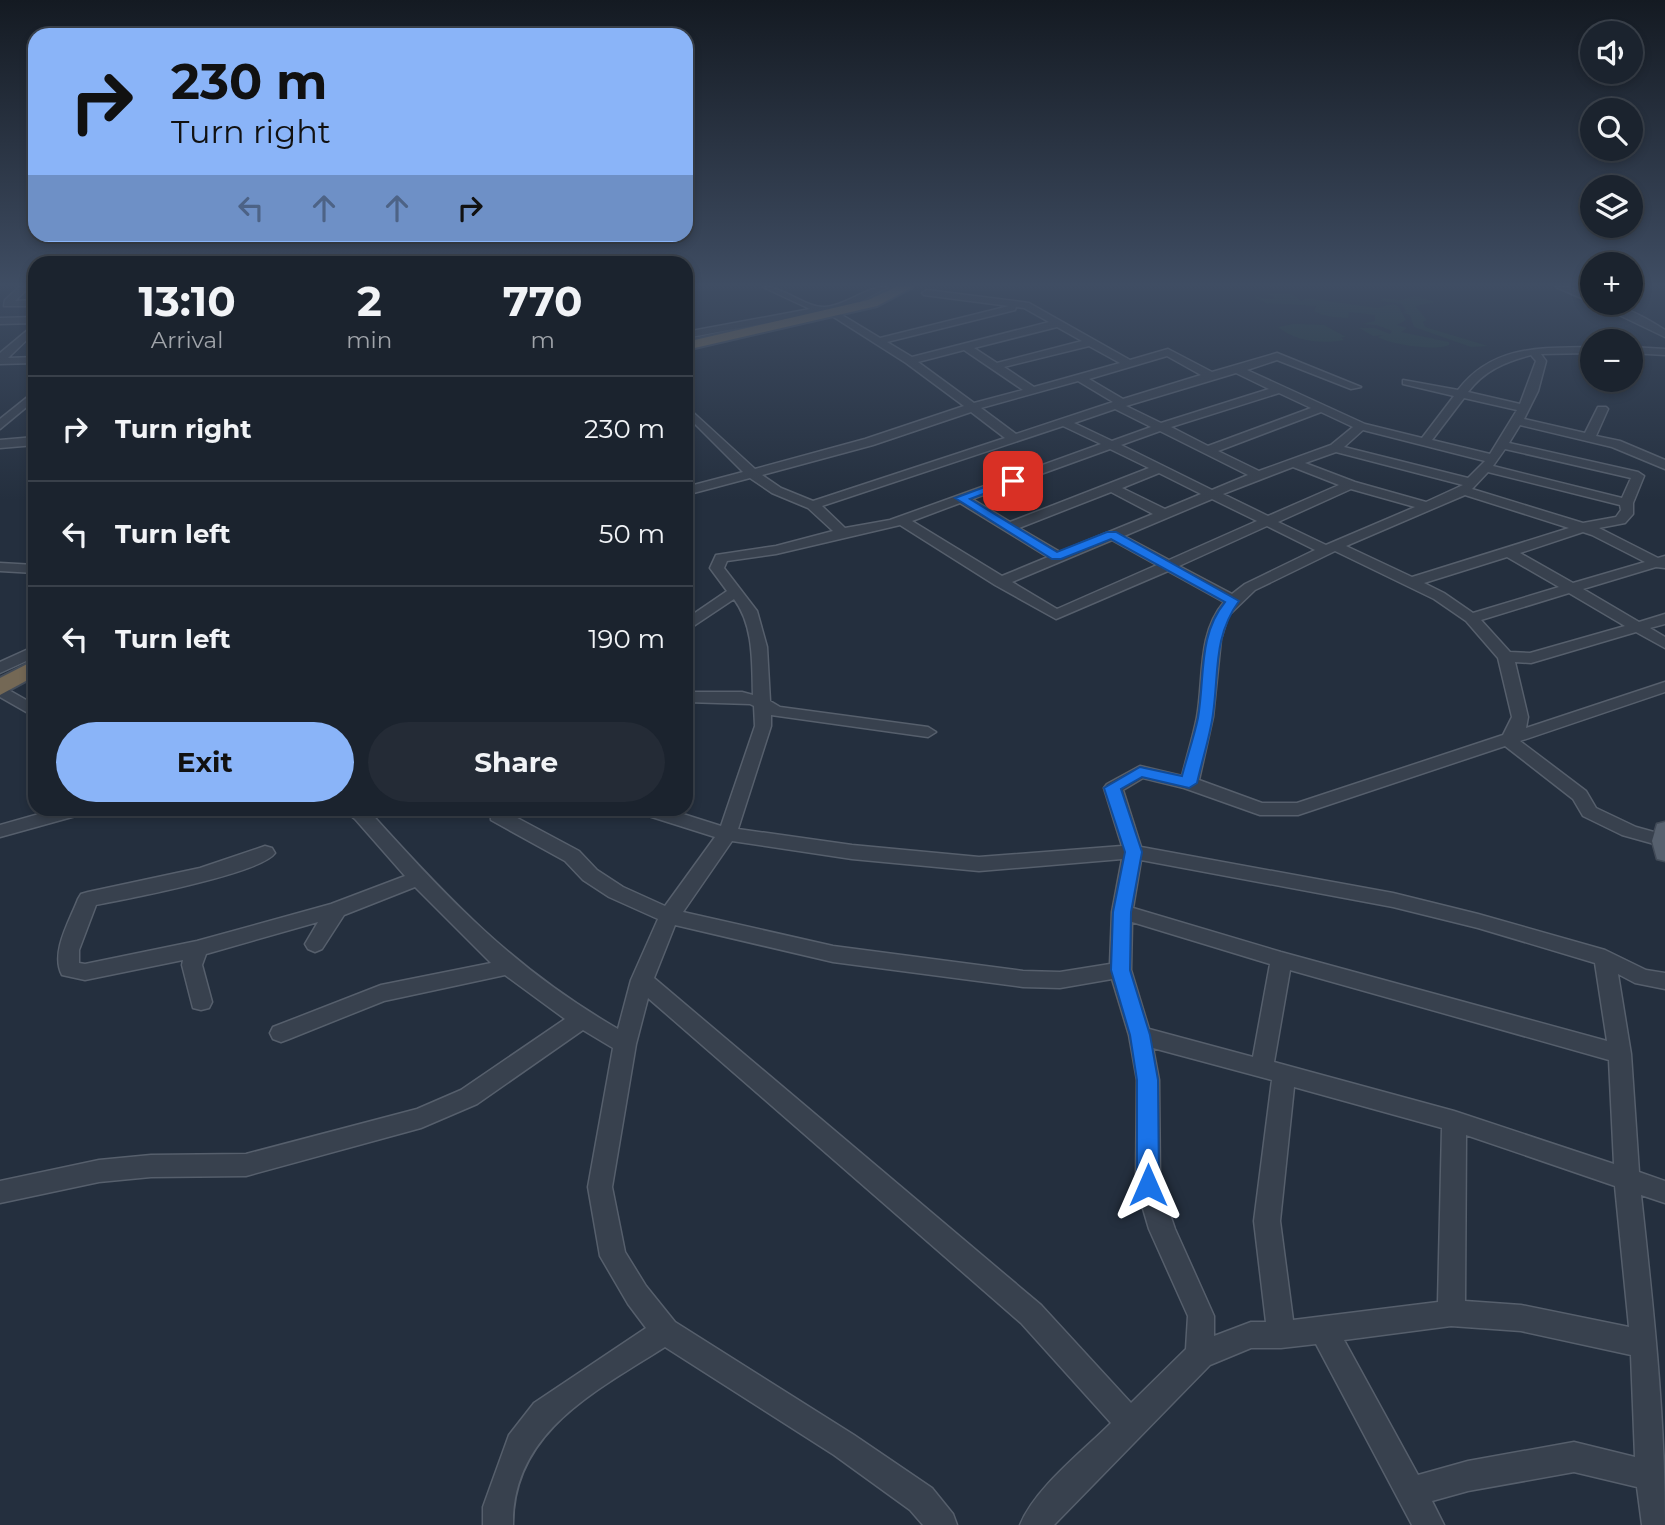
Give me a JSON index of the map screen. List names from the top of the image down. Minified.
{"page":{"map_buttons":["+","−"],"turn":["230 m","Turn right"],"eta":["13:10","Arrival","2","min","770","m"],"list":[{"name":"Turn right","value":"230 m"},{"name":"Turn left","value":"50 m"},{"name":"Turn left","value":"190 m"}],"buttons":["Exit","Share"]}}
